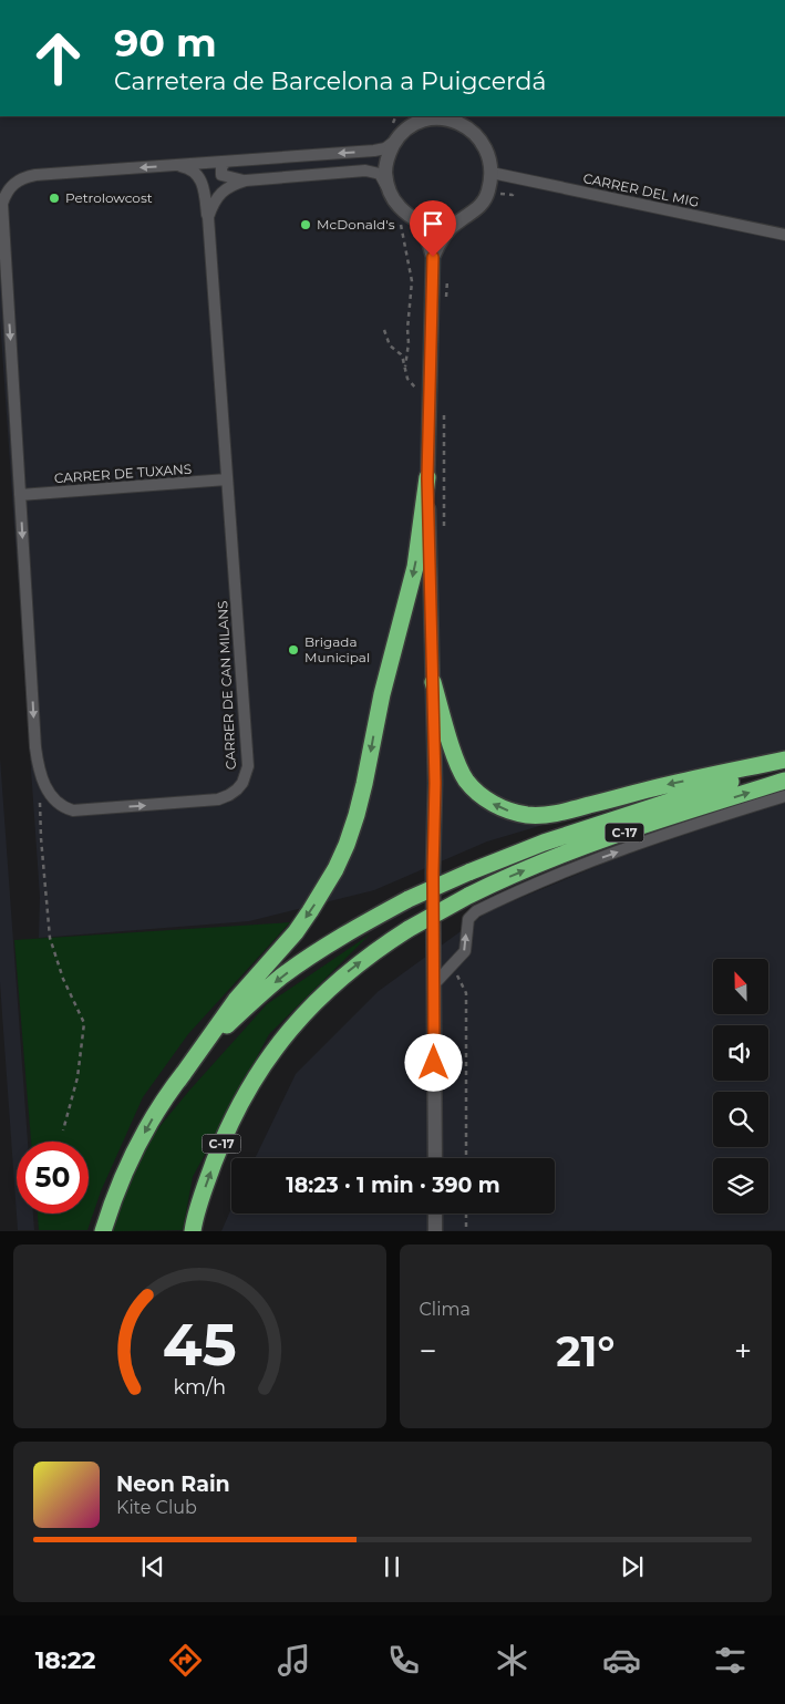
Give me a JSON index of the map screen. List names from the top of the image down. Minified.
{"streets":{"highway":["C-17"],"street":["CARRER DEL MIG","CARRER DE TUXANS","CARRER DE CAN MILANS"]},"crossings":[["CARRER DEL MIG","CARRER DE CAN MILANS"],["CARRER DE TUXANS","CARRER DE CAN MILANS"]],"places":["Petrolowcost","McDonald's","Brigada Municipal"],"north":"top","page":{"turn":["90 m","Carretera de Barcelona a Puigcerdá"],"limit":"50","trip":"18:23 · 1 min · 390 m","tile":"Clima","heat":["−","21°","+"],"song":["Neon Rain","Kite Club"],"tabs":"18:22","gauge":["45","km/h"]}}
